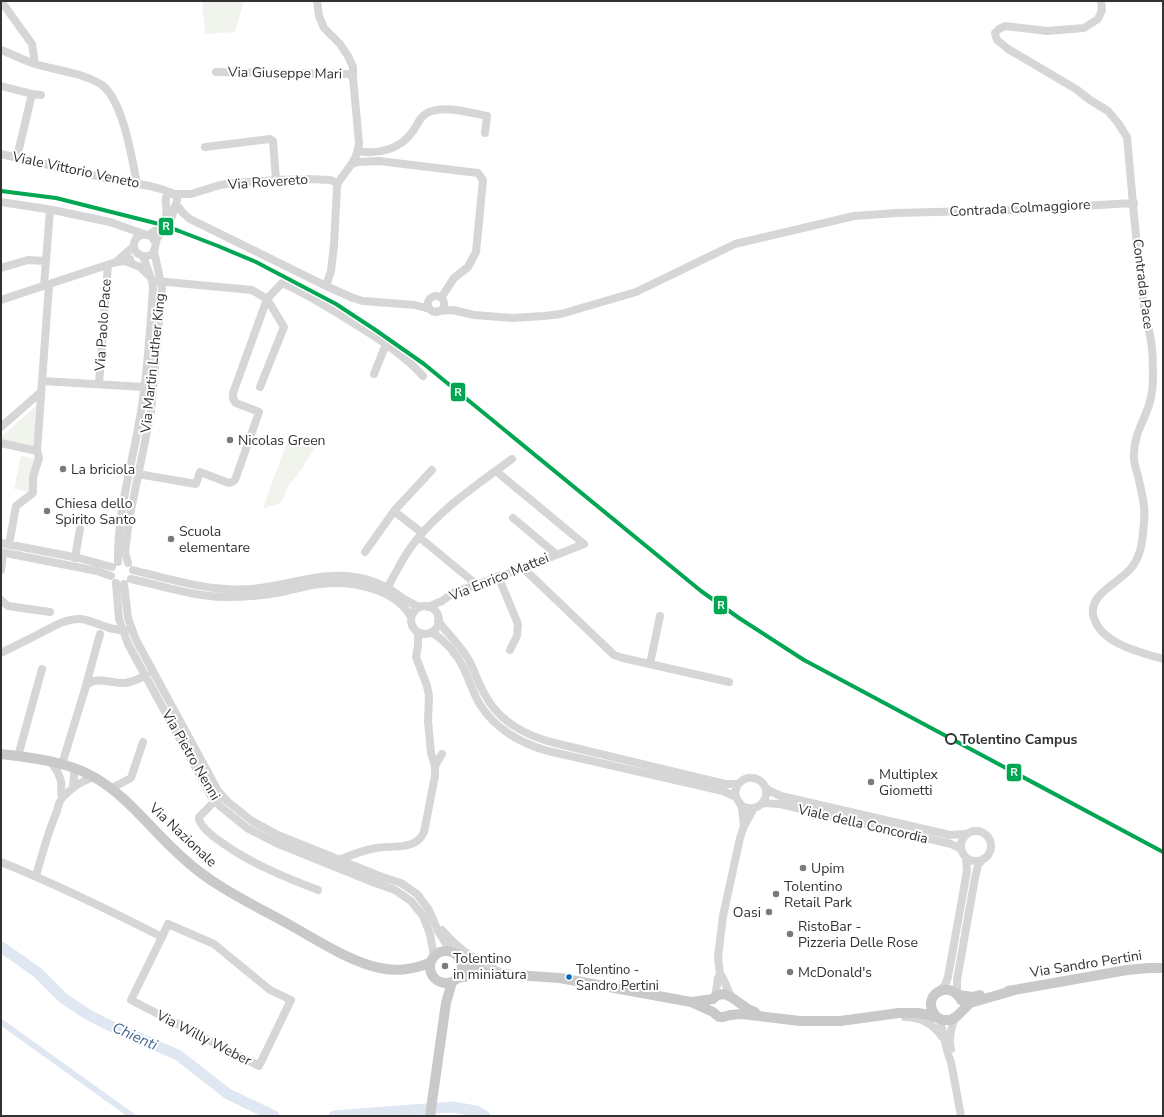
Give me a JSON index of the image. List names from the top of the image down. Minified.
{"streets":{"main road":["Via Nazionale","Via Sandro Pertini"],"street":["Via Giuseppe Mari","Viale Vittorio Veneto","Via Rovereto","Contrada Colmaggiore","Contrada Pace","Via Paolo Pace","Via Martin Luther King","Via Enrico Mattei","Via Pietro Nenni","Viale della Concordia","Via Willy Weber"]},"crossings":[["Viale Vittorio Veneto","Via Rovereto"],["Contrada Colmaggiore","Contrada Pace"],["Via Martin Luther King","Via Pietro Nenni"],["Via Pietro Nenni","Via Nazionale"]],"water":["Chienti"],"places":["Nicolas Green","La briciola","Chiesa dello Spirito Santo","Scuola elementare","Tolentino Campus","Multiplex Giometti","Upim","Tolentino Retail Park","Oasi","RistoBar - Pizzeria Delle Rose","Tolentino in miniatura","McDonald's","Tolentino - Sandro Pertini"],"lines":["transit line R"]}
